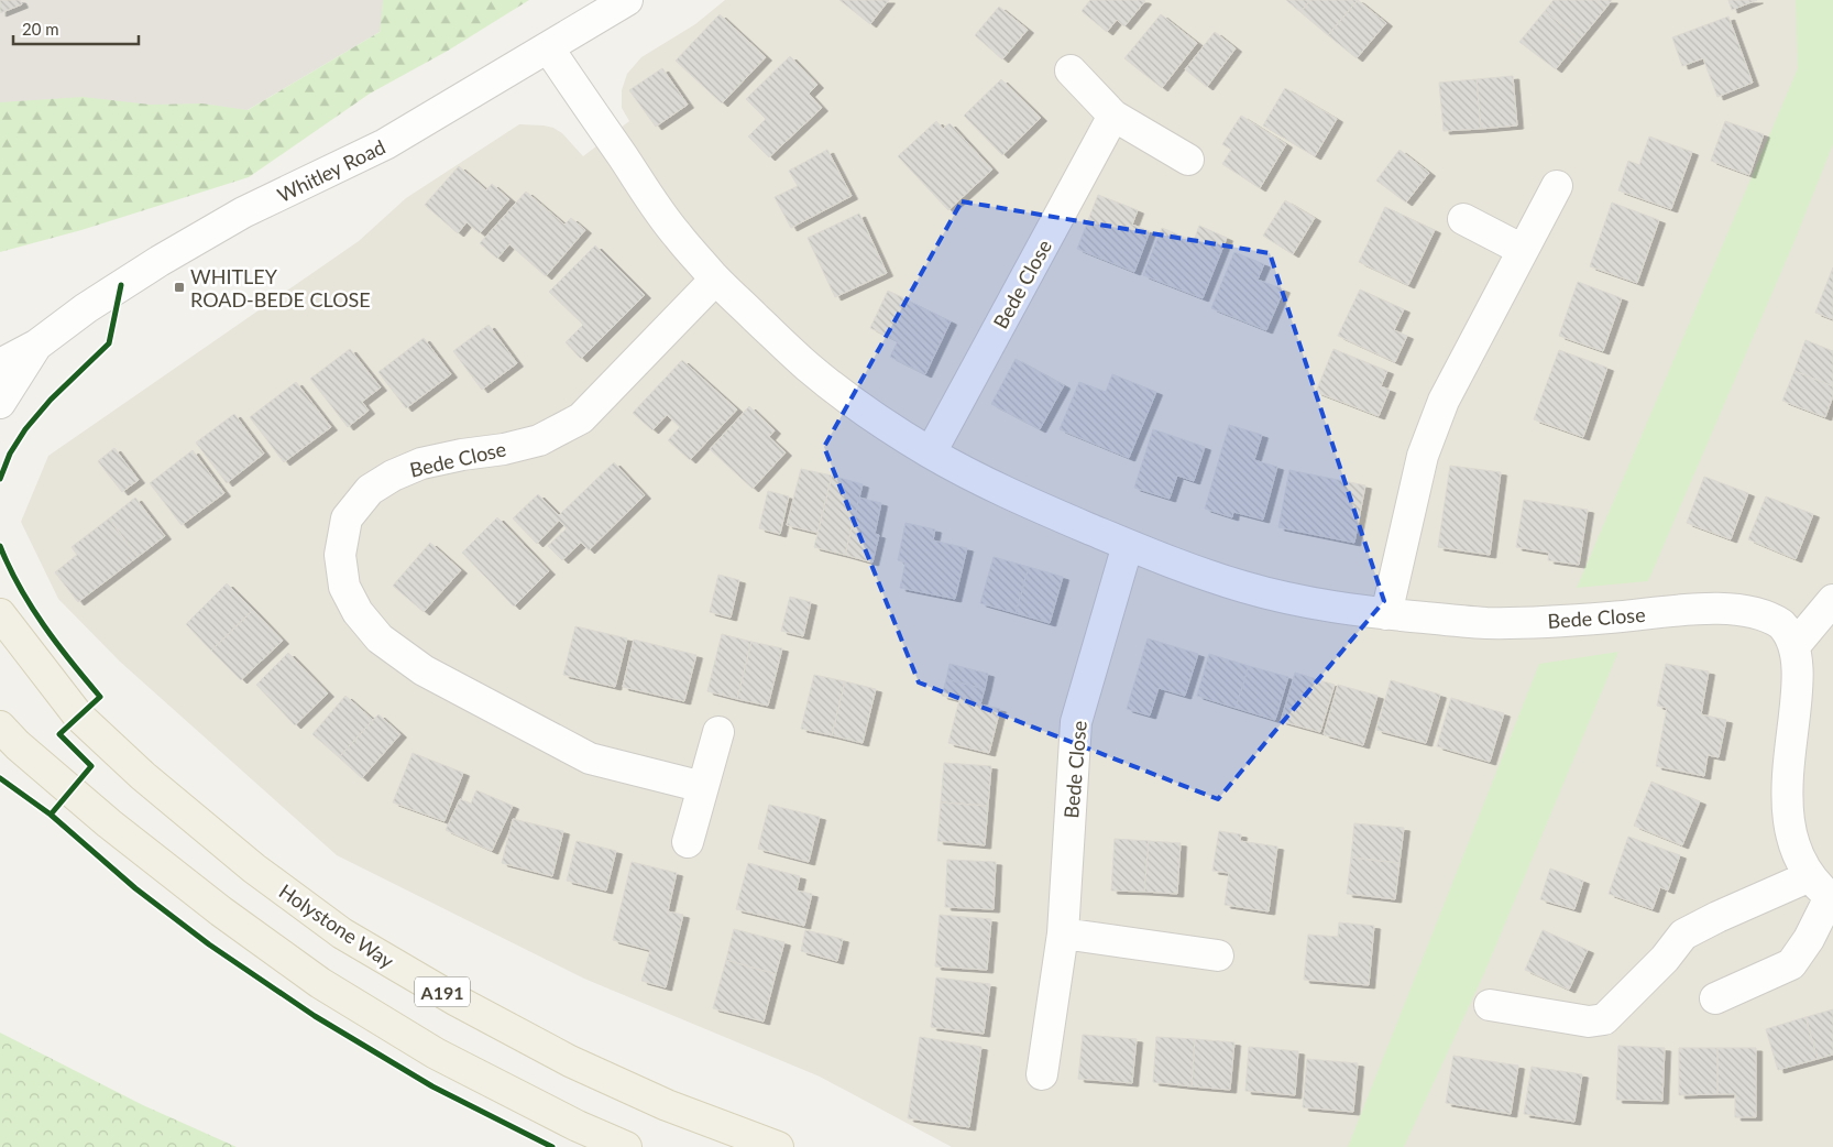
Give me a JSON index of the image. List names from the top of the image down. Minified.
{"streets":{"main road":["Holystone Way","A191"],"street":["Whitley Road","Bede Close"]},"crossings":[["Whitley Road","Bede Close"]],"places":{"transit":["WHITLEY ROAD-BEDE CLOSE"]},"scale_bar":"20 m"}
